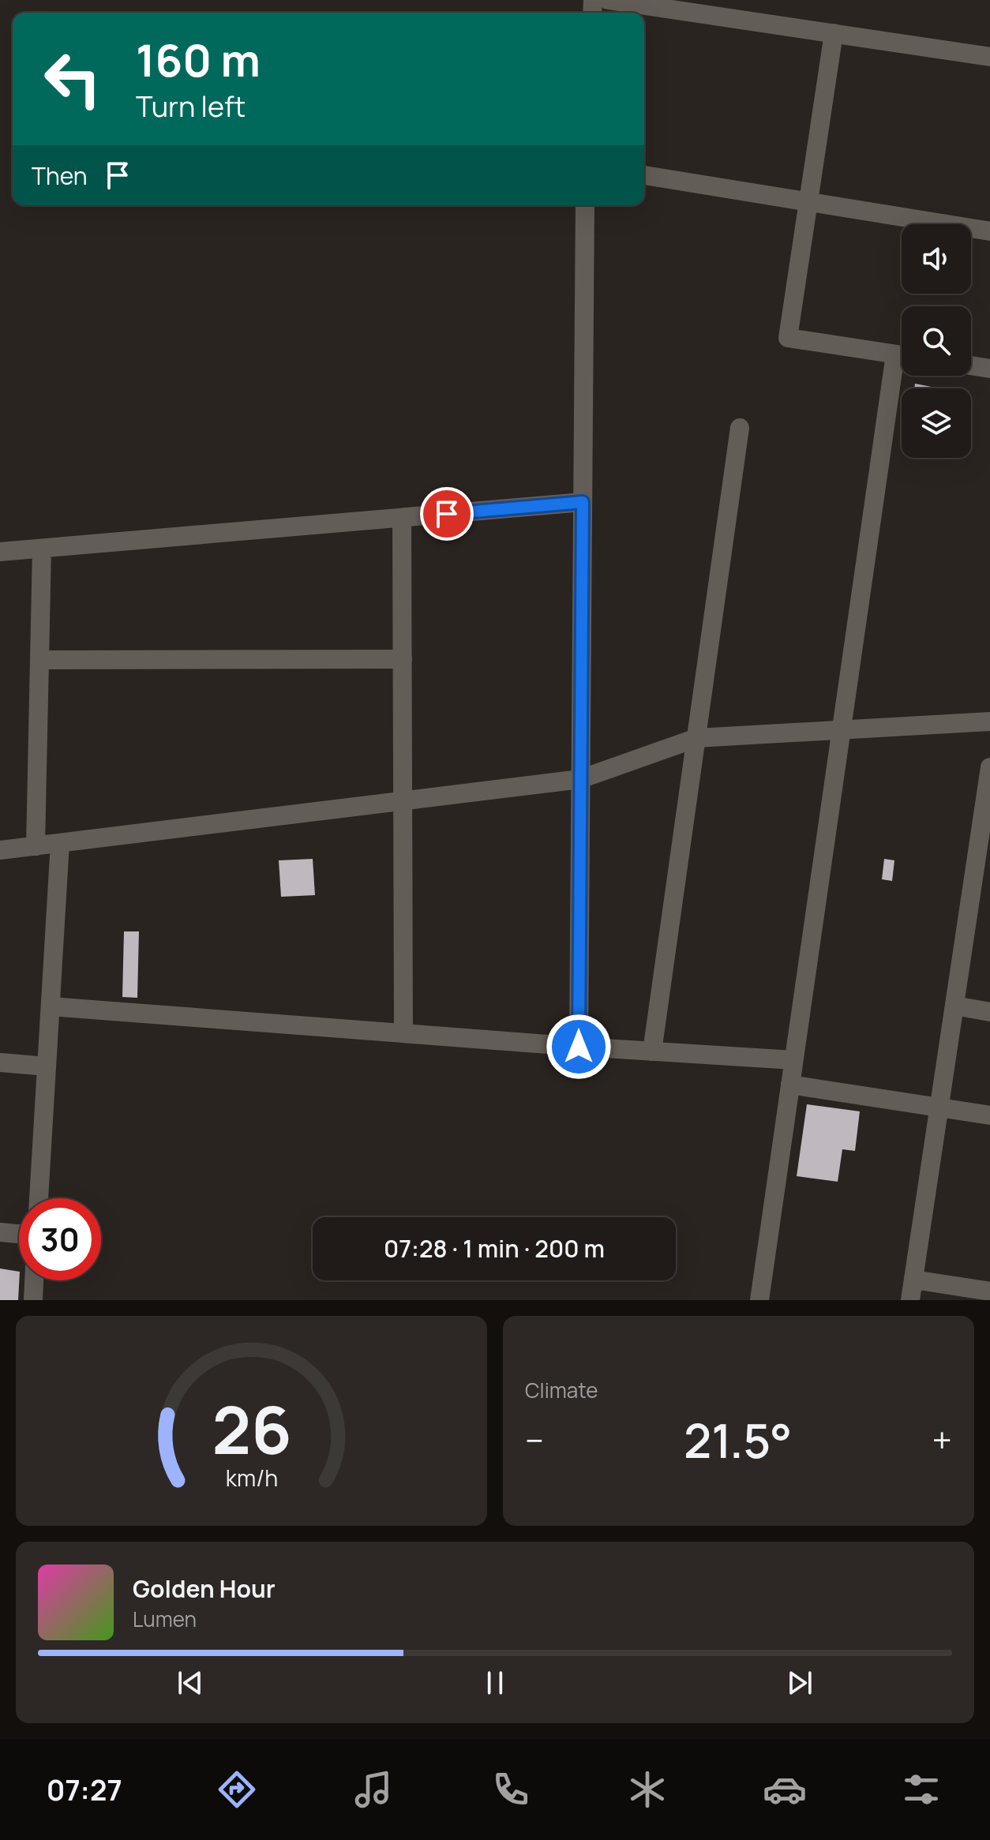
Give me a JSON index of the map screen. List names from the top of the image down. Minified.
{"page":{"turn":["160 m","Turn left"],"then":"Then","limit":"30","trip":"07:28 · 1 min · 200 m","tile":"Climate","heat":["−","21.5°","+"],"song":["Golden Hour","Lumen"],"tabs":"07:27","gauge":["26","km/h"]}}
